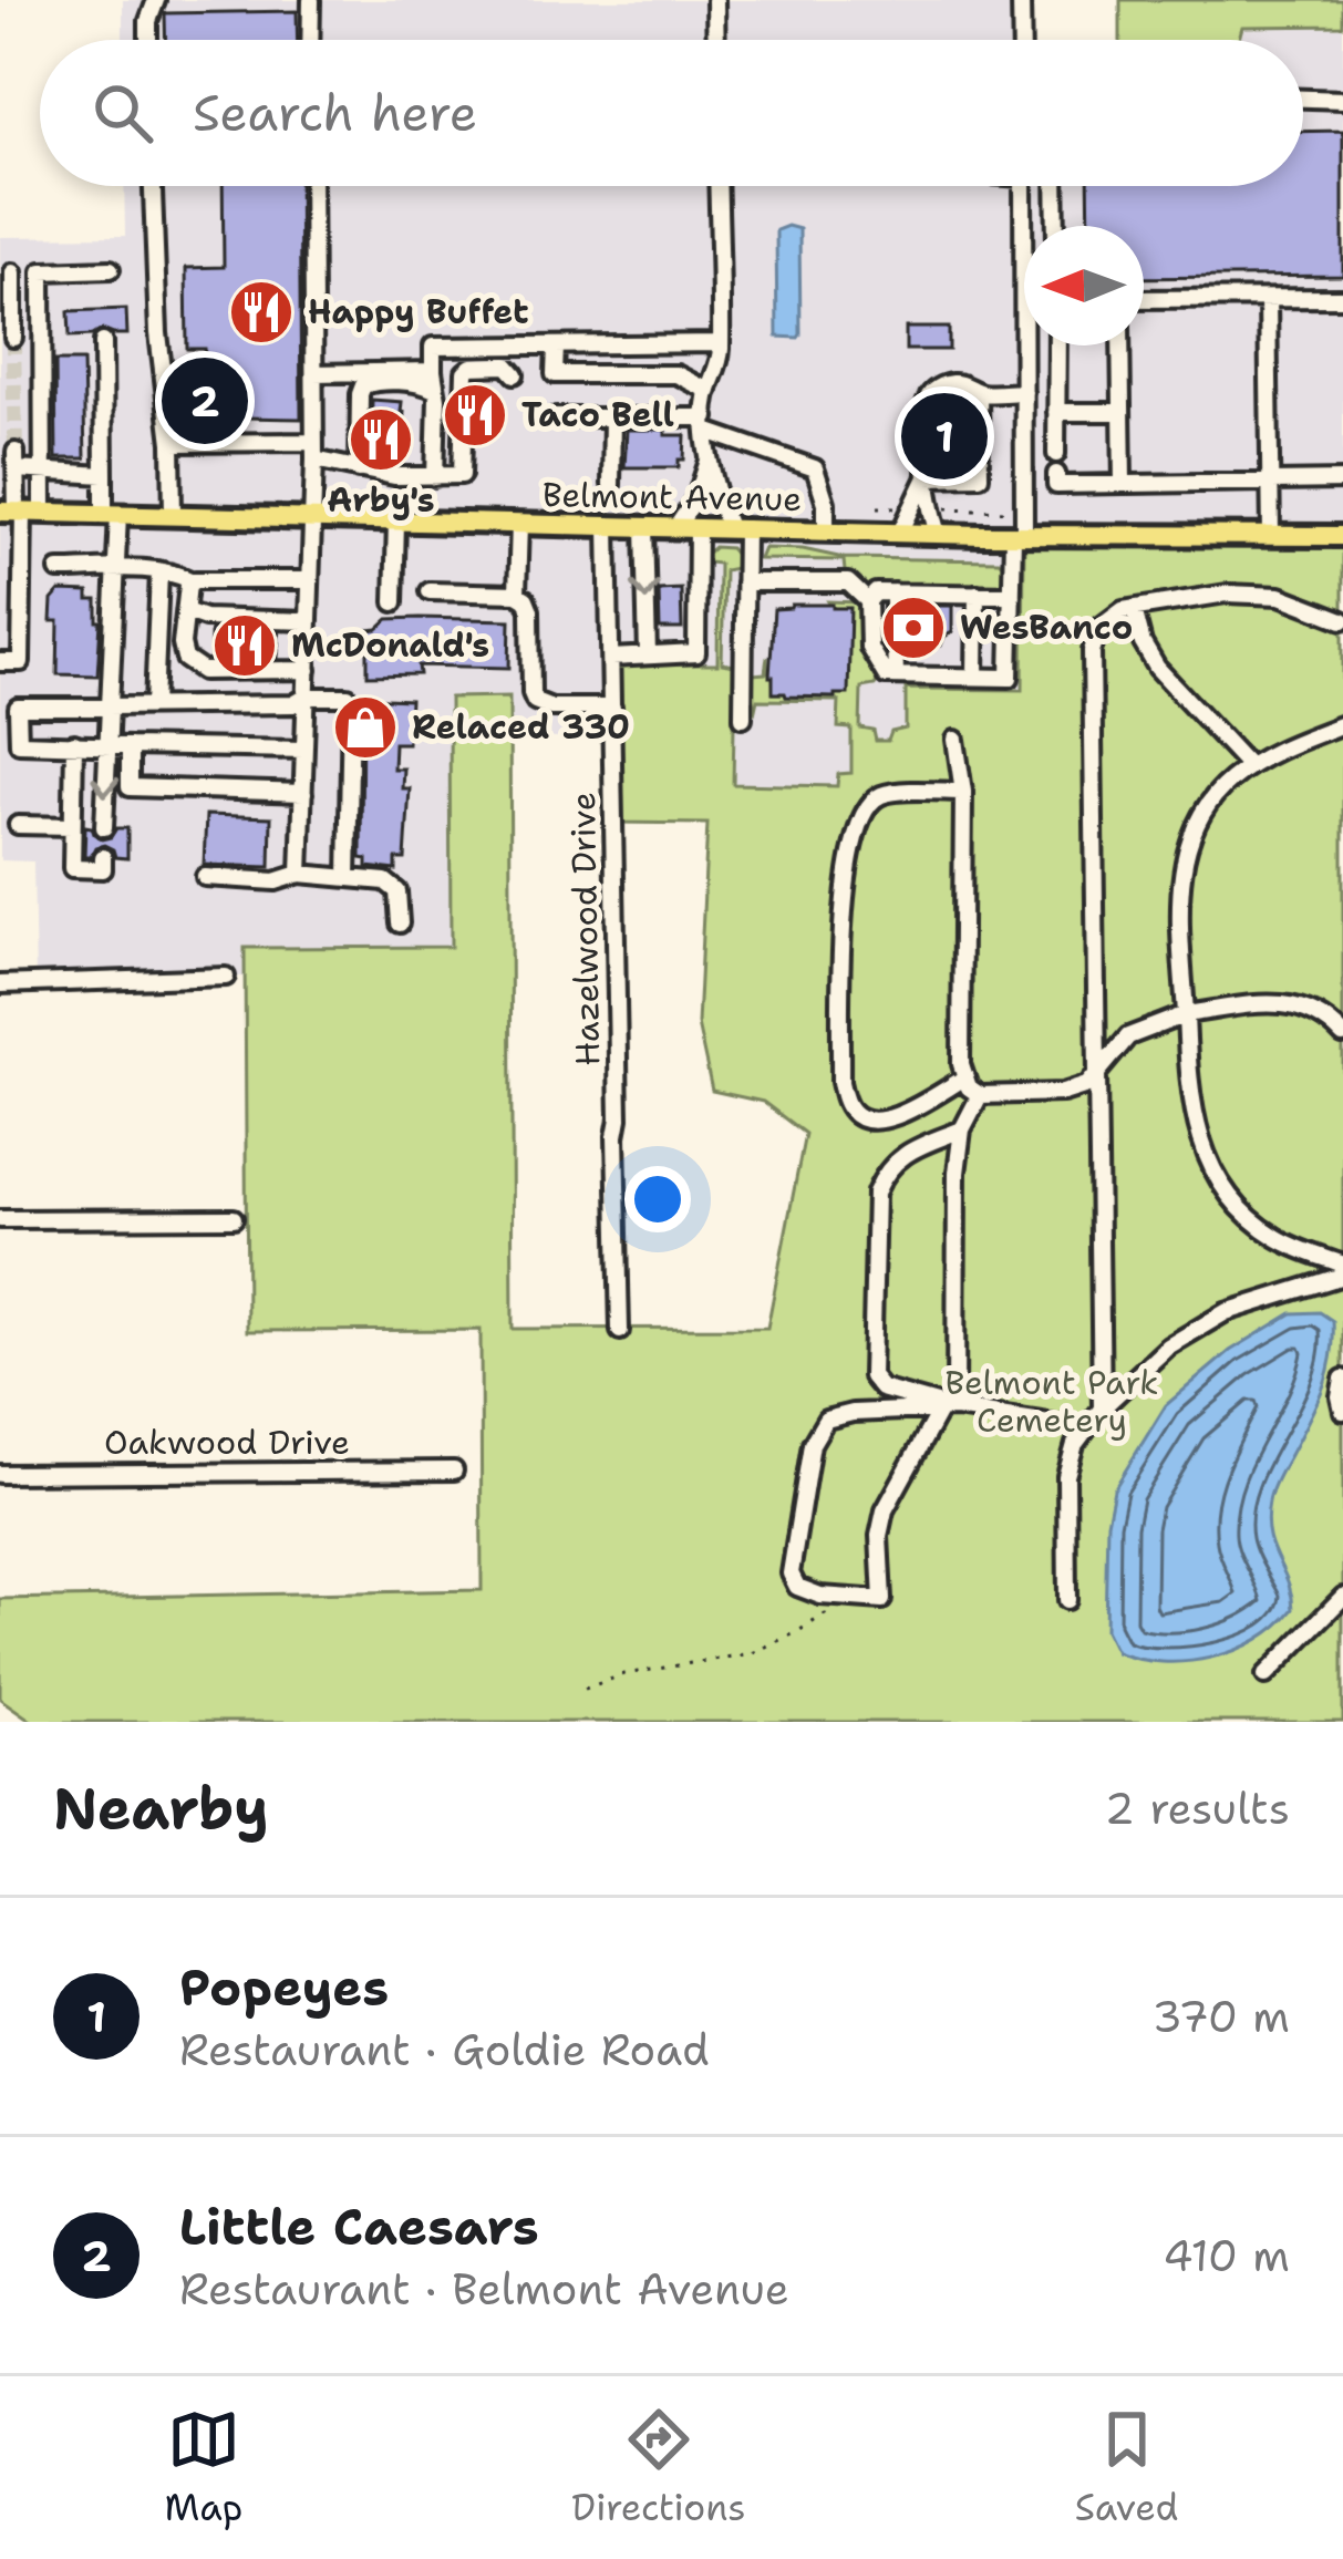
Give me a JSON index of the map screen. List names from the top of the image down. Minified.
{"streets":{"main road":["Belmont Avenue"],"street":["Hazelwood Drive","Oakwood Drive"]},"crossings":[["Belmont Avenue","Hazelwood Drive"]],"parks":["Belmont Park Cemetery"],"places":{"restaurant":["Happy Buffet","Taco Bell","Arby's","McDonald's"],"bank":["WesBanco"],"shop":["Relaced 330"]},"north":"left","page":{"search":"Search here","pins":["2","1"],"heading":["Nearby","2 results"],"list":[{"mark":"1","name":"Popeyes","note":"Restaurant · Goldie Road","value":"370 m"},{"mark":"2","name":"Little Caesars","note":"Restaurant · Belmont Avenue","value":"410 m"}],"nav":["Map","Directions","Saved"]}}
